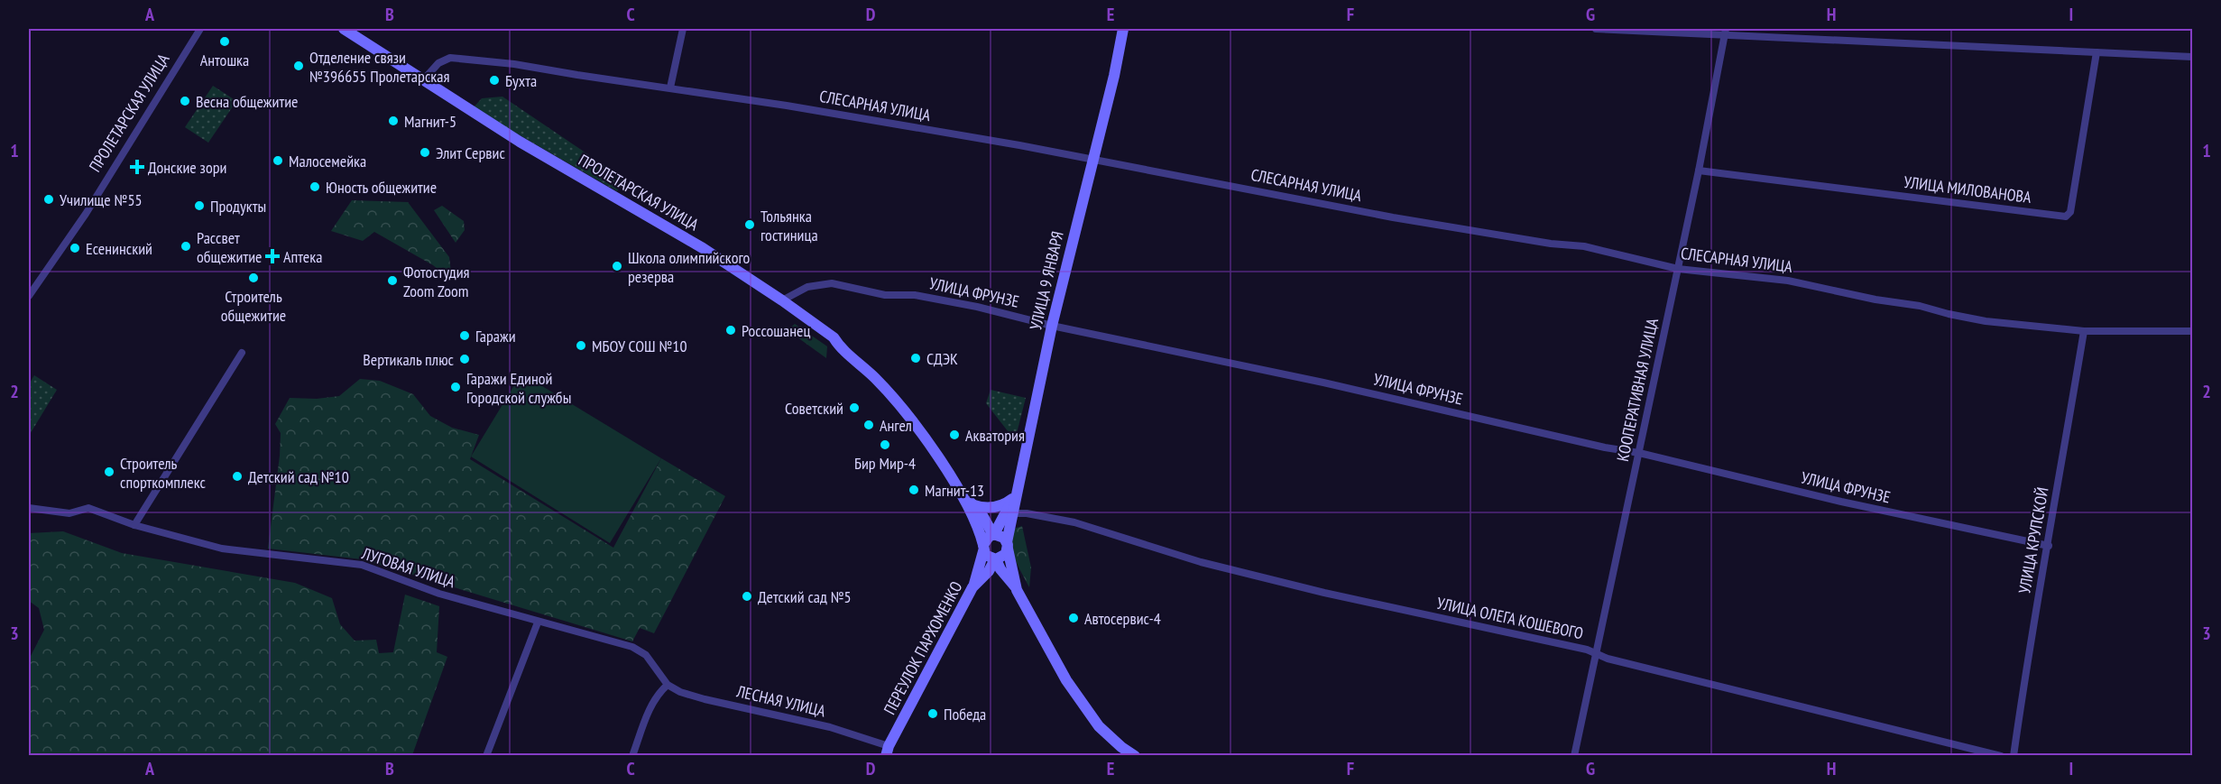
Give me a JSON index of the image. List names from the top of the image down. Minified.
{"streets":{"main road":["ПРОЛЕТАРСКАЯ УЛИЦА","УЛИЦА 9 ЯНВАРЯ","ПЕРЕУЛОК ПАРХОМЕНКО"],"street":["СЛЕСАРНАЯ УЛИЦА","УЛИЦА МИЛОВАНОВА","УЛИЦА ФРУНЗЕ","КООПЕРАТИВНАЯ УЛИЦА","УЛИЦА КРУПСКОЙ","ЛУГОВАЯ УЛИЦА","УЛИЦА ОЛЕГА КОШЕВОГО","ЛЕСНАЯ УЛИЦА"]},"crossings":[["СЛЕСАРНАЯ УЛИЦА","ПРОЛЕТАРСКАЯ УЛИЦА"],["СЛЕСАРНАЯ УЛИЦА","УЛИЦА 9 ЯНВАРЯ"],["СЛЕСАРНАЯ УЛИЦА","КООПЕРАТИВНАЯ УЛИЦА"],["СЛЕСАРНАЯ УЛИЦА","УЛИЦА КРУПСКОЙ"],["ПРОЛЕТАРСКАЯ УЛИЦА","УЛИЦА 9 ЯНВАРЯ"],["ПРОЛЕТАРСКАЯ УЛИЦА","УЛИЦА ФРУНЗЕ"],["ПРОЛЕТАРСКАЯ УЛИЦА","ПЕРЕУЛОК ПАРХОМЕНКО"],["УЛИЦА МИЛОВАНОВА","КООПЕРАТИВНАЯ УЛИЦА"],["УЛИЦА 9 ЯНВАРЯ","УЛИЦА ФРУНЗЕ"],["УЛИЦА 9 ЯНВАРЯ","УЛИЦА ОЛЕГА КОШЕВОГО"],["УЛИЦА 9 ЯНВАРЯ","ПЕРЕУЛОК ПАРХОМЕНКО"],["УЛИЦА ФРУНЗЕ","КООПЕРАТИВНАЯ УЛИЦА"],["УЛИЦА ФРУНЗЕ","УЛИЦА КРУПСКОЙ"],["КООПЕРАТИВНАЯ УЛИЦА","УЛИЦА ОЛЕГА КОШЕВОГО"],["ЛУГОВАЯ УЛИЦА","ЛЕСНАЯ УЛИЦА"],["ПЕРЕУЛОК ПАРХОМЕНКО","ЛЕСНАЯ УЛИЦА"]],"places":{"other":["Антошка","Отделение связи №396655 Пролетарская","Бухта","Весна общежитие","Магнит-5","Элит Сервис","Малосемейка","Юность общежитие","Училище №55","Продукты","Тольянка гостиница","Рассвет общежитие","Есенинский","Школа олимпийского резерва","Строитель общежитие","Фотостудия Zoom Zoom","Россошанец","Гаражи","МБОУ СОШ №10","СДЭК","Вертикаль плюс","Гаражи Единой Городской службы","Советский","Ангел","Акватория","Бир Мир-4","Строитель спорткомплекс","Детский сад №10","Магнит-13","Детский сад №5","Автосервис-4","Победа"],"health":["Донские зори","Аптека"]},"grid":{"columns":["A","B","C","D","E","F","G","H","I"],"rows":["1","2","3"]}}
